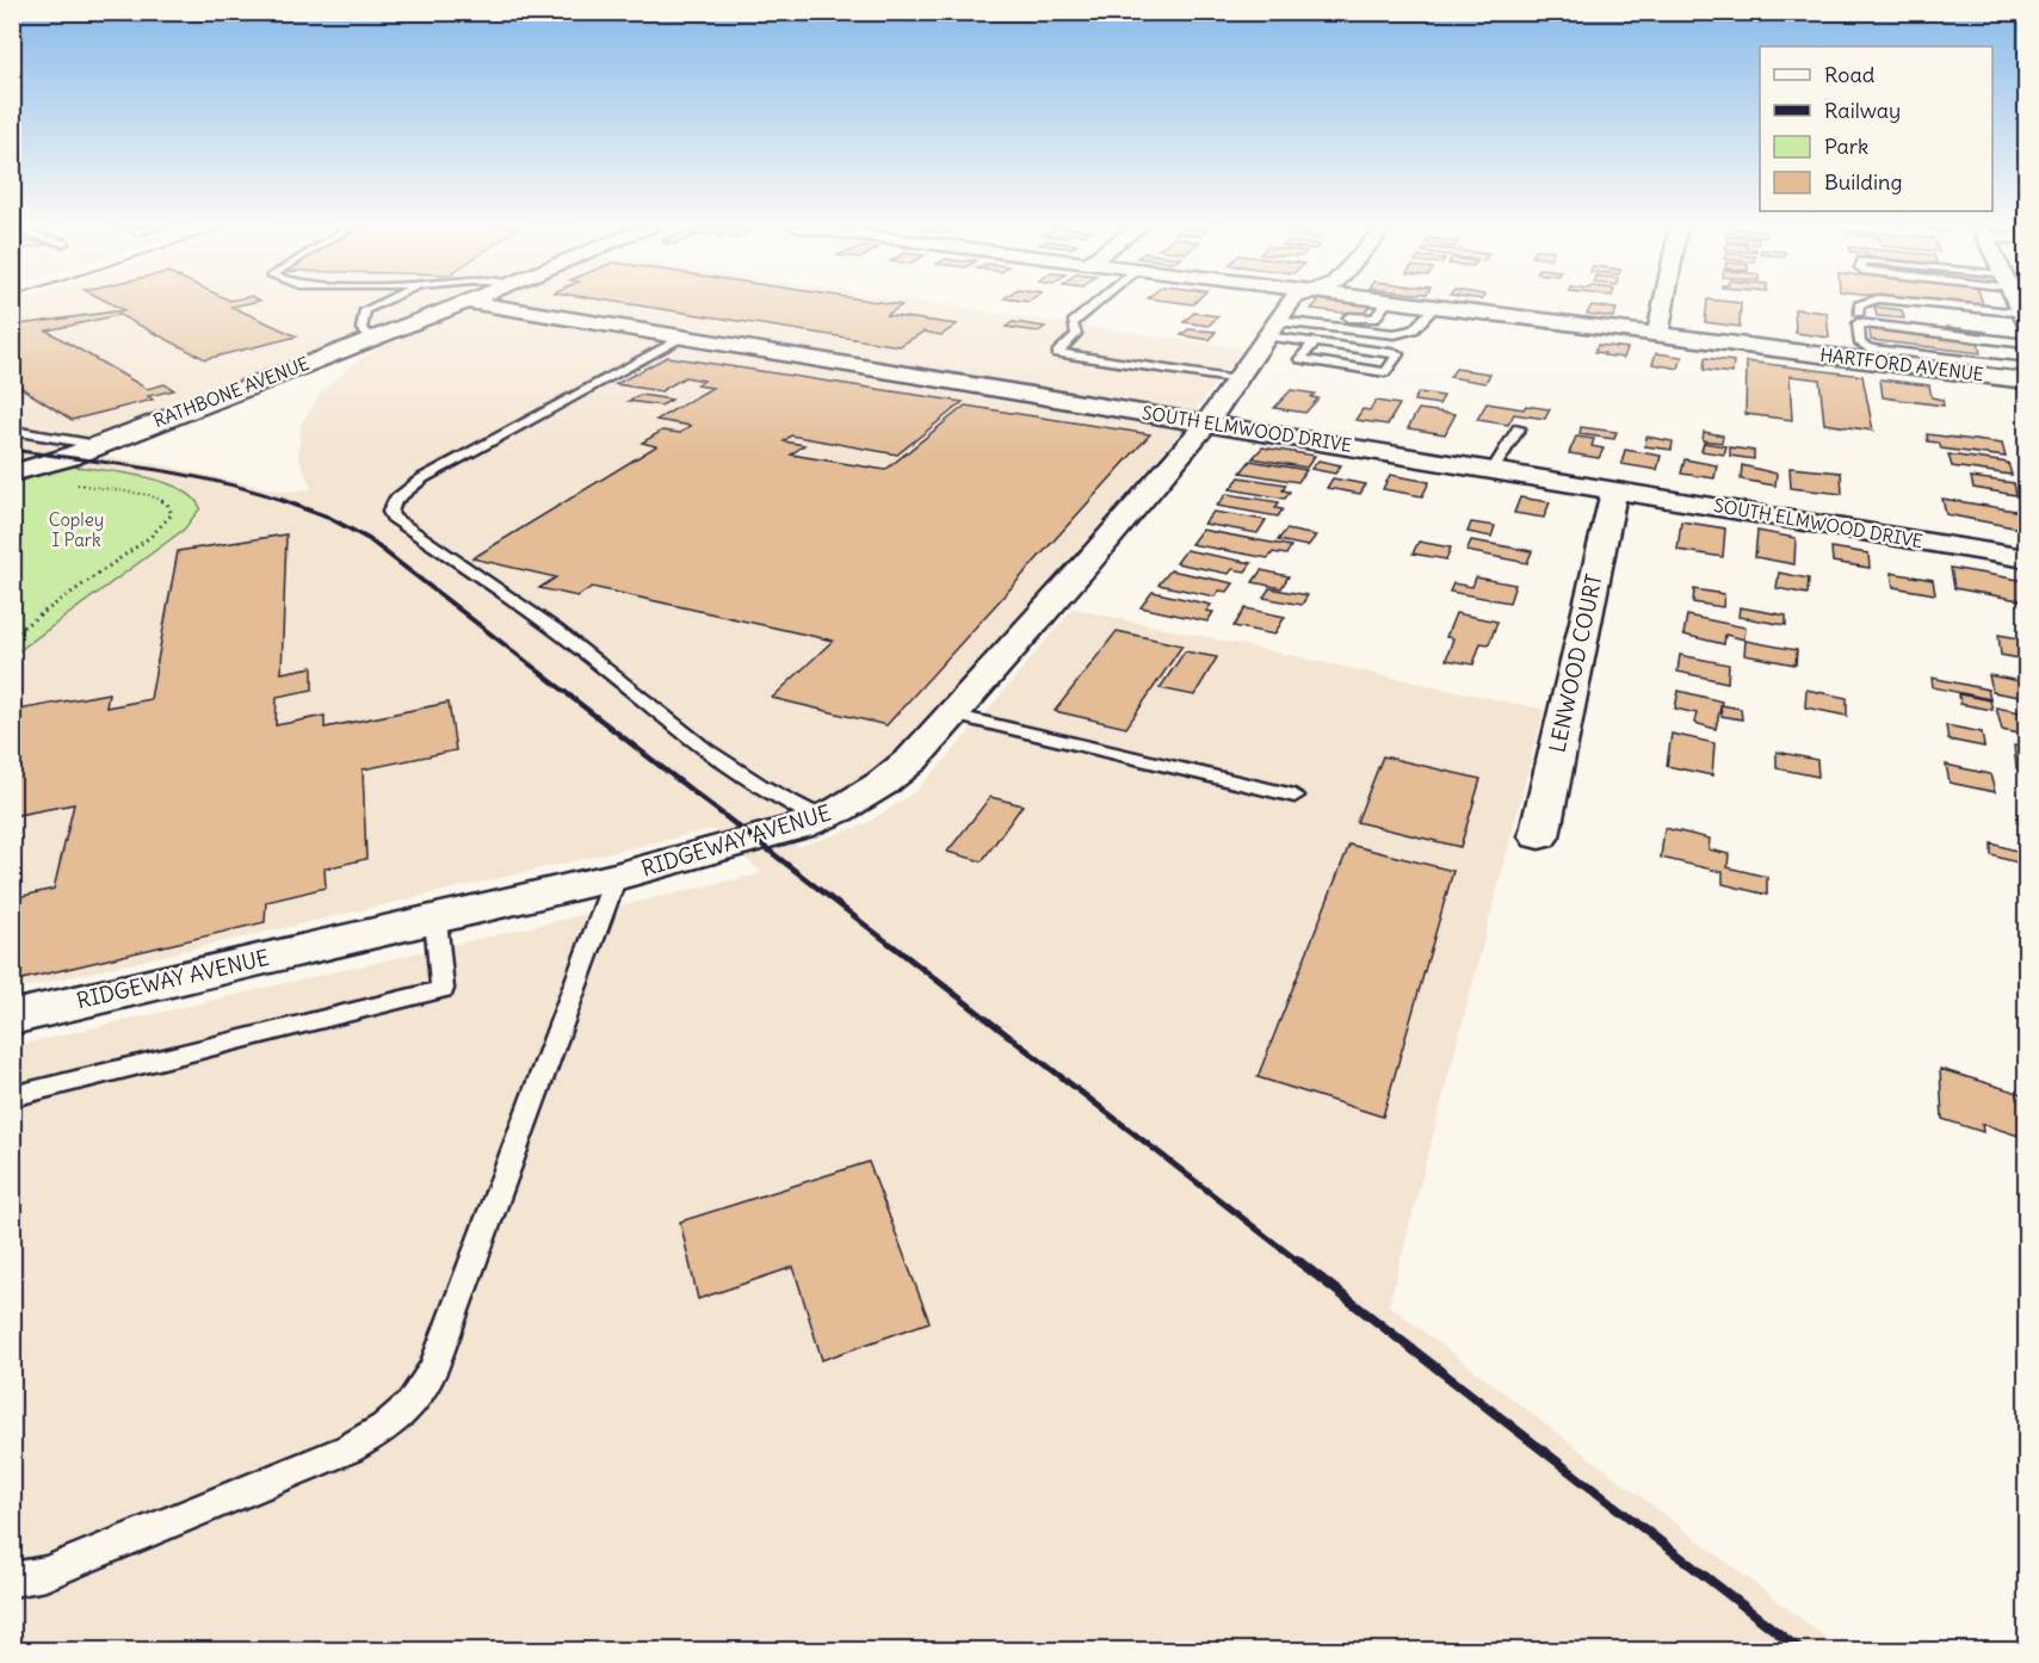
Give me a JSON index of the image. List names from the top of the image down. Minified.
{"streets":{"street":["HARTFORD AVENUE","RATHBONE AVENUE","SOUTH ELMWOOD DRIVE","LENWOOD COURT","RIDGEWAY AVENUE"]},"crossings":[["SOUTH ELMWOOD DRIVE","LENWOOD COURT"],["SOUTH ELMWOOD DRIVE","RIDGEWAY AVENUE"]],"parks":["Copley I Park"],"legend":["Road","Railway","Park","Building"]}
